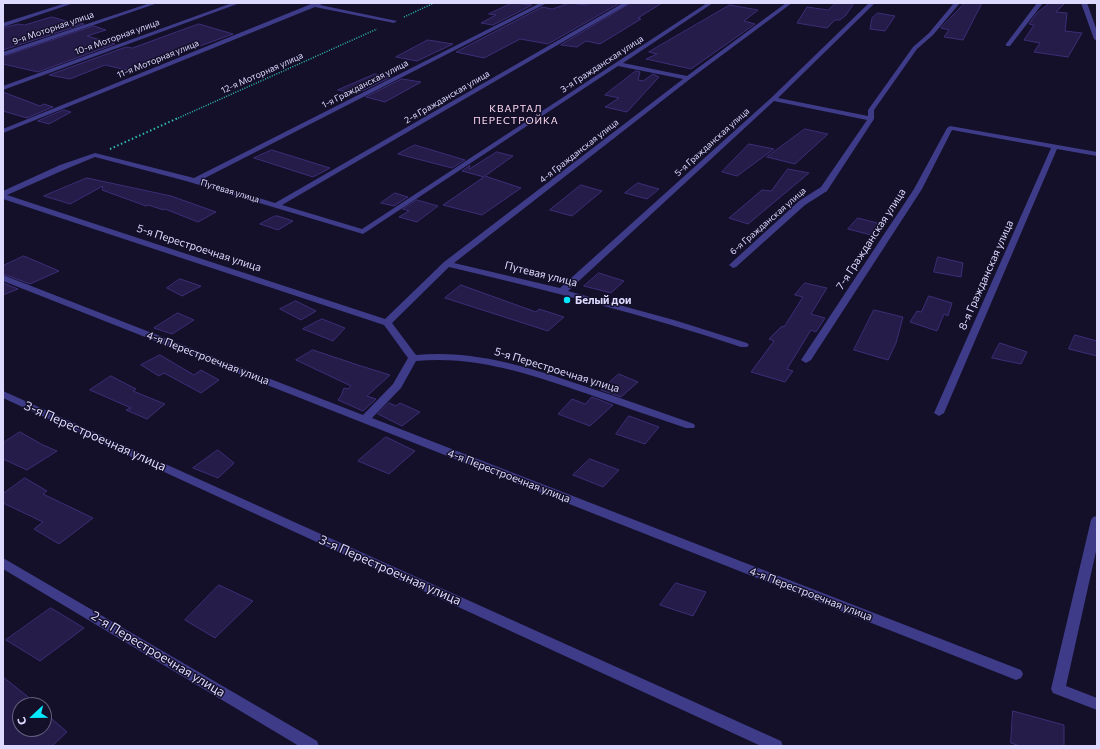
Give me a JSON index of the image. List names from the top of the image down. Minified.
{"streets":{"street":["9-я Моторная улица","10-я Моторная улица","11-я Моторная улица","3-я Гражданская улица","1-я Гражданская улица","2-я Гражданская улица","5-я Гражданская улица","4-я Гражданская улица","Путевая улица","6-я Гражданская улица","7-я Гражданская улица","5-я Перестроечная улица","8-я Гражданская улица","4-я Перестроечная улица","3-я Перестроечная улица","2-я Перестроечная улица"],"path":["12-я Моторная улица"]},"crossings":[["3-я Гражданская улица","Путевая улица"],["12-я Моторная улица","Путевая улица"],["1-я Гражданская улица","Путевая улица"],["2-я Гражданская улица","Путевая улица"],["5-я Гражданская улица","Путевая улица"],["4-я Гражданская улица","Путевая улица"],["4-я Гражданская улица","5-я Перестроечная улица"],["7-я Гражданская улица","8-я Гражданская улица"]],"districts":["КВАРТАЛ ПЕРЕСТРОЙКА"],"places":["Белый дои"],"north":"left"}
